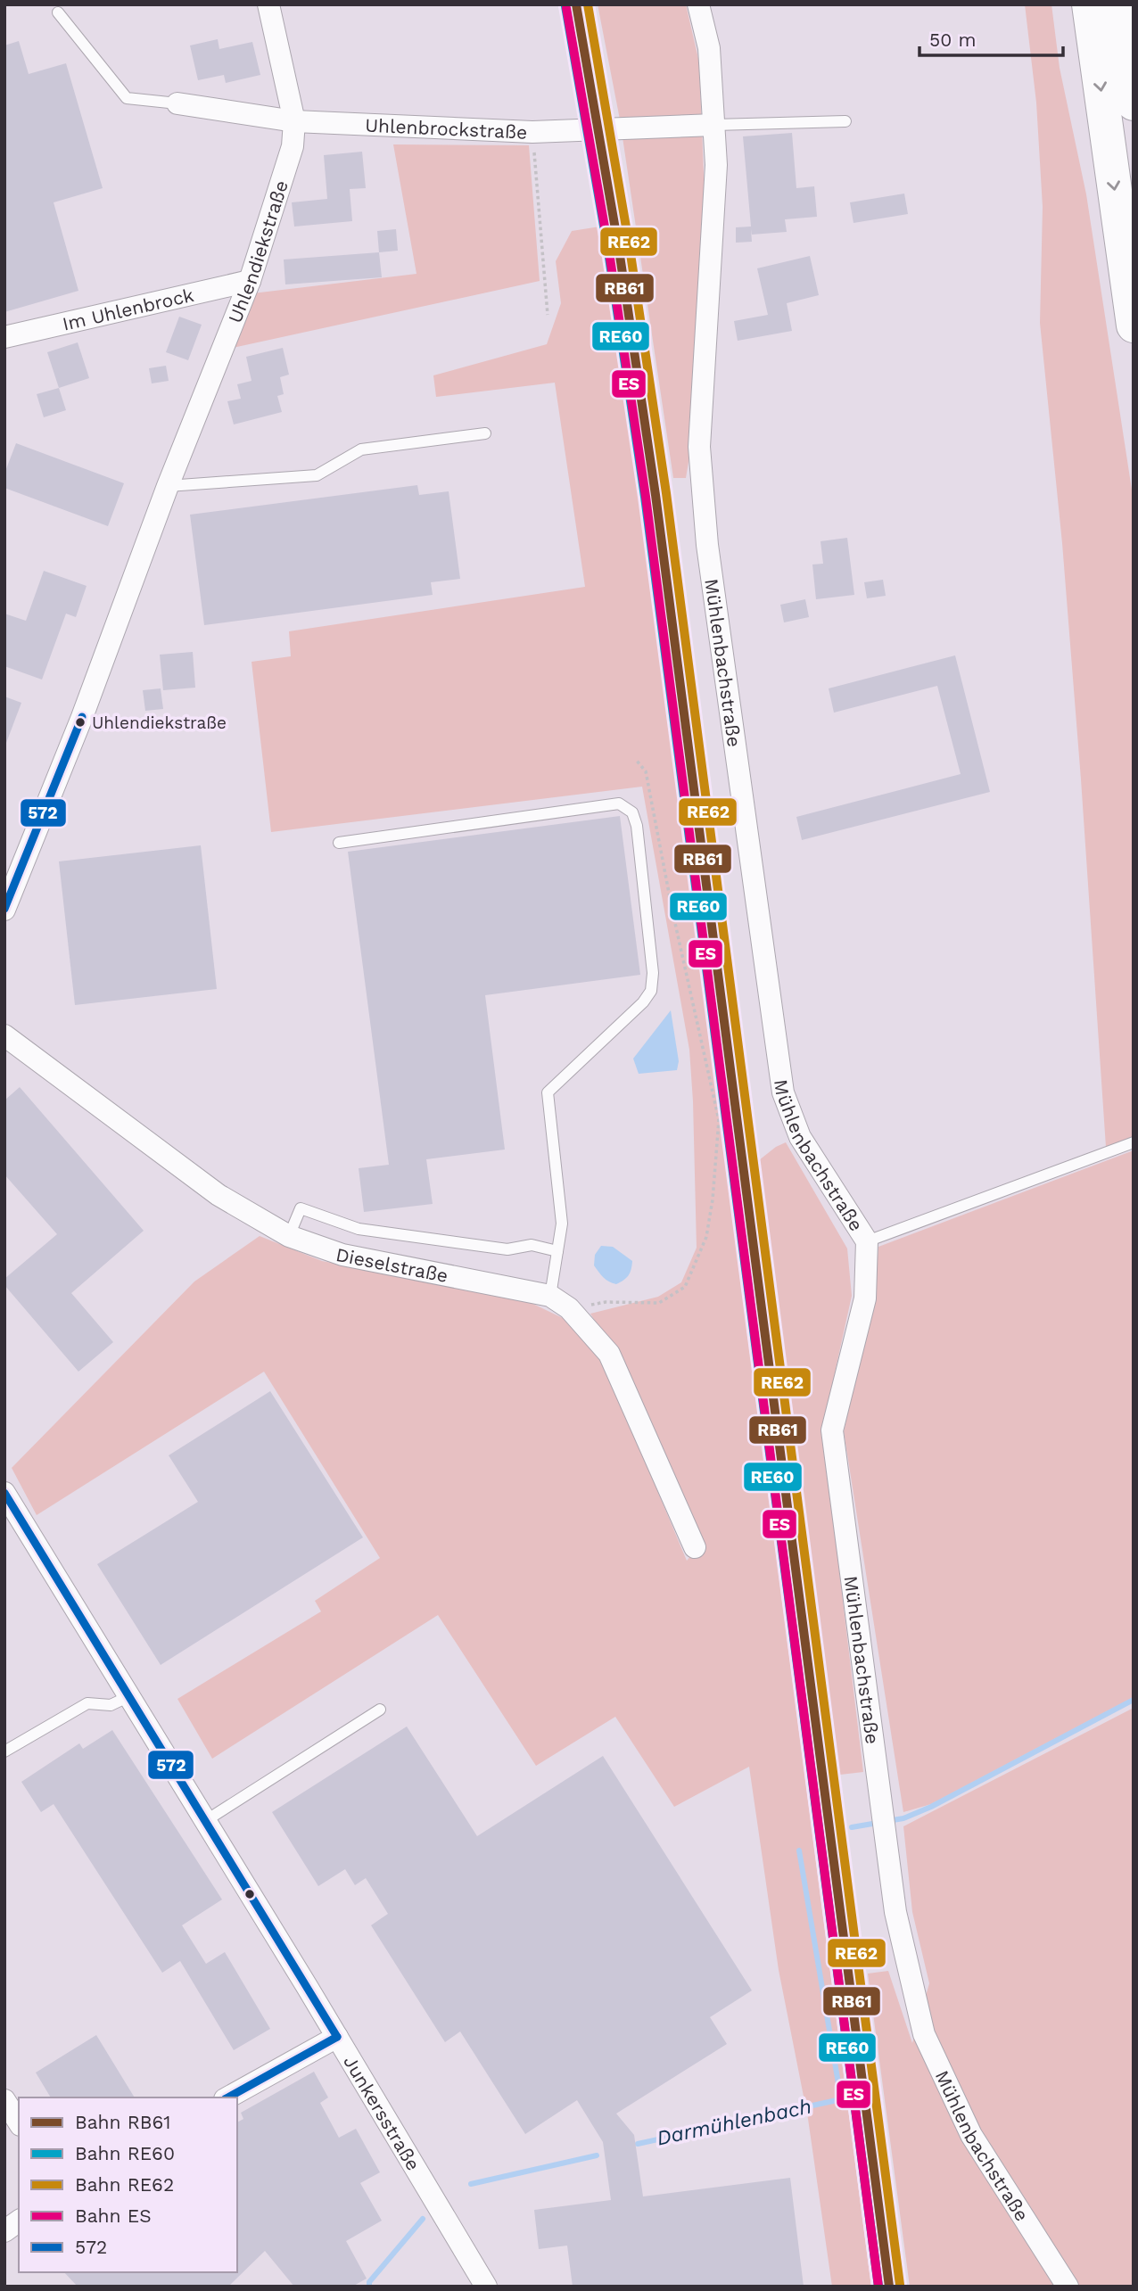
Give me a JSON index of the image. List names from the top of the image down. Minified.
{"streets":{"street":["Uhlenbrockstraße","Uhlendiekstraße","Im Uhlenbrock","Mühlenbachstraße","Dieselstraße","Junkersstraße"]},"crossings":[["Uhlenbrockstraße","Uhlendiekstraße"],["Uhlenbrockstraße","Mühlenbachstraße"],["Uhlendiekstraße","Im Uhlenbrock"]],"water":["Darmühlenbach"],"places":["Uhlendiekstraße"],"lines":["rail line RB61","rail line RE62","rail line RE60","rail line ES","transit line 572"],"legend":["Bahn RB61","Bahn RE60","Bahn RE62","Bahn ES","572"],"scale_bar":"50 m"}
